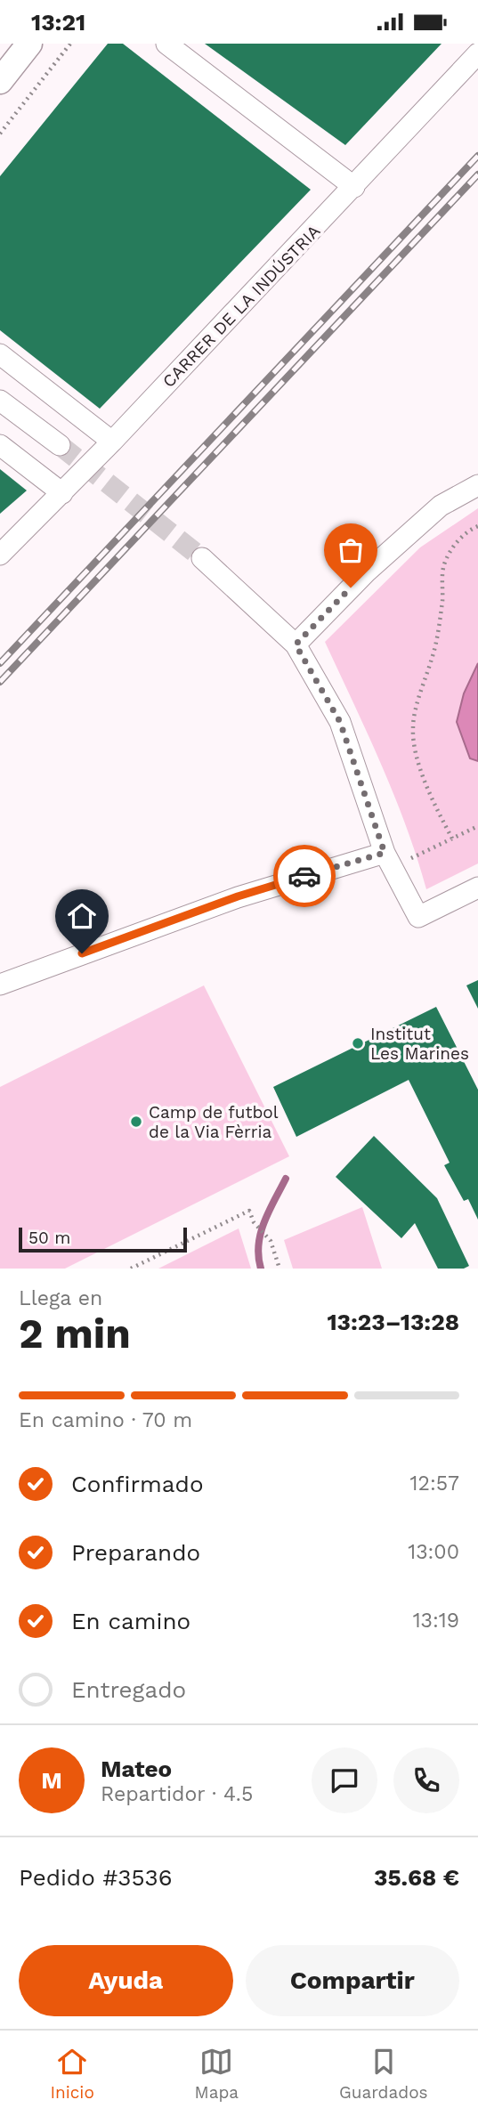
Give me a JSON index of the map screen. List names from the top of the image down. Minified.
{"streets":{"street":["CARRER DE LA INDÚSTRIA"]},"places":["Institut Les Marines","Camp de futbol de la Via Fèrria"],"scale_bar":"50 m","page":{"status":"13:21","scale":"50 m","heading":["2 min","Llega en","13:23–13:28"],"panel":["Mateo","Repartidor · 4.5","Pedido #3536","35.68 €"],"bar":"En camino · 70 m","list":[["Confirmado","12:57"],["Preparando","13:00"],["En camino","13:19"],"Entregado"],"round":"M","buttons":["Ayuda","Compartir"],"tabs":["Inicio","Mapa","Guardados"]}}
